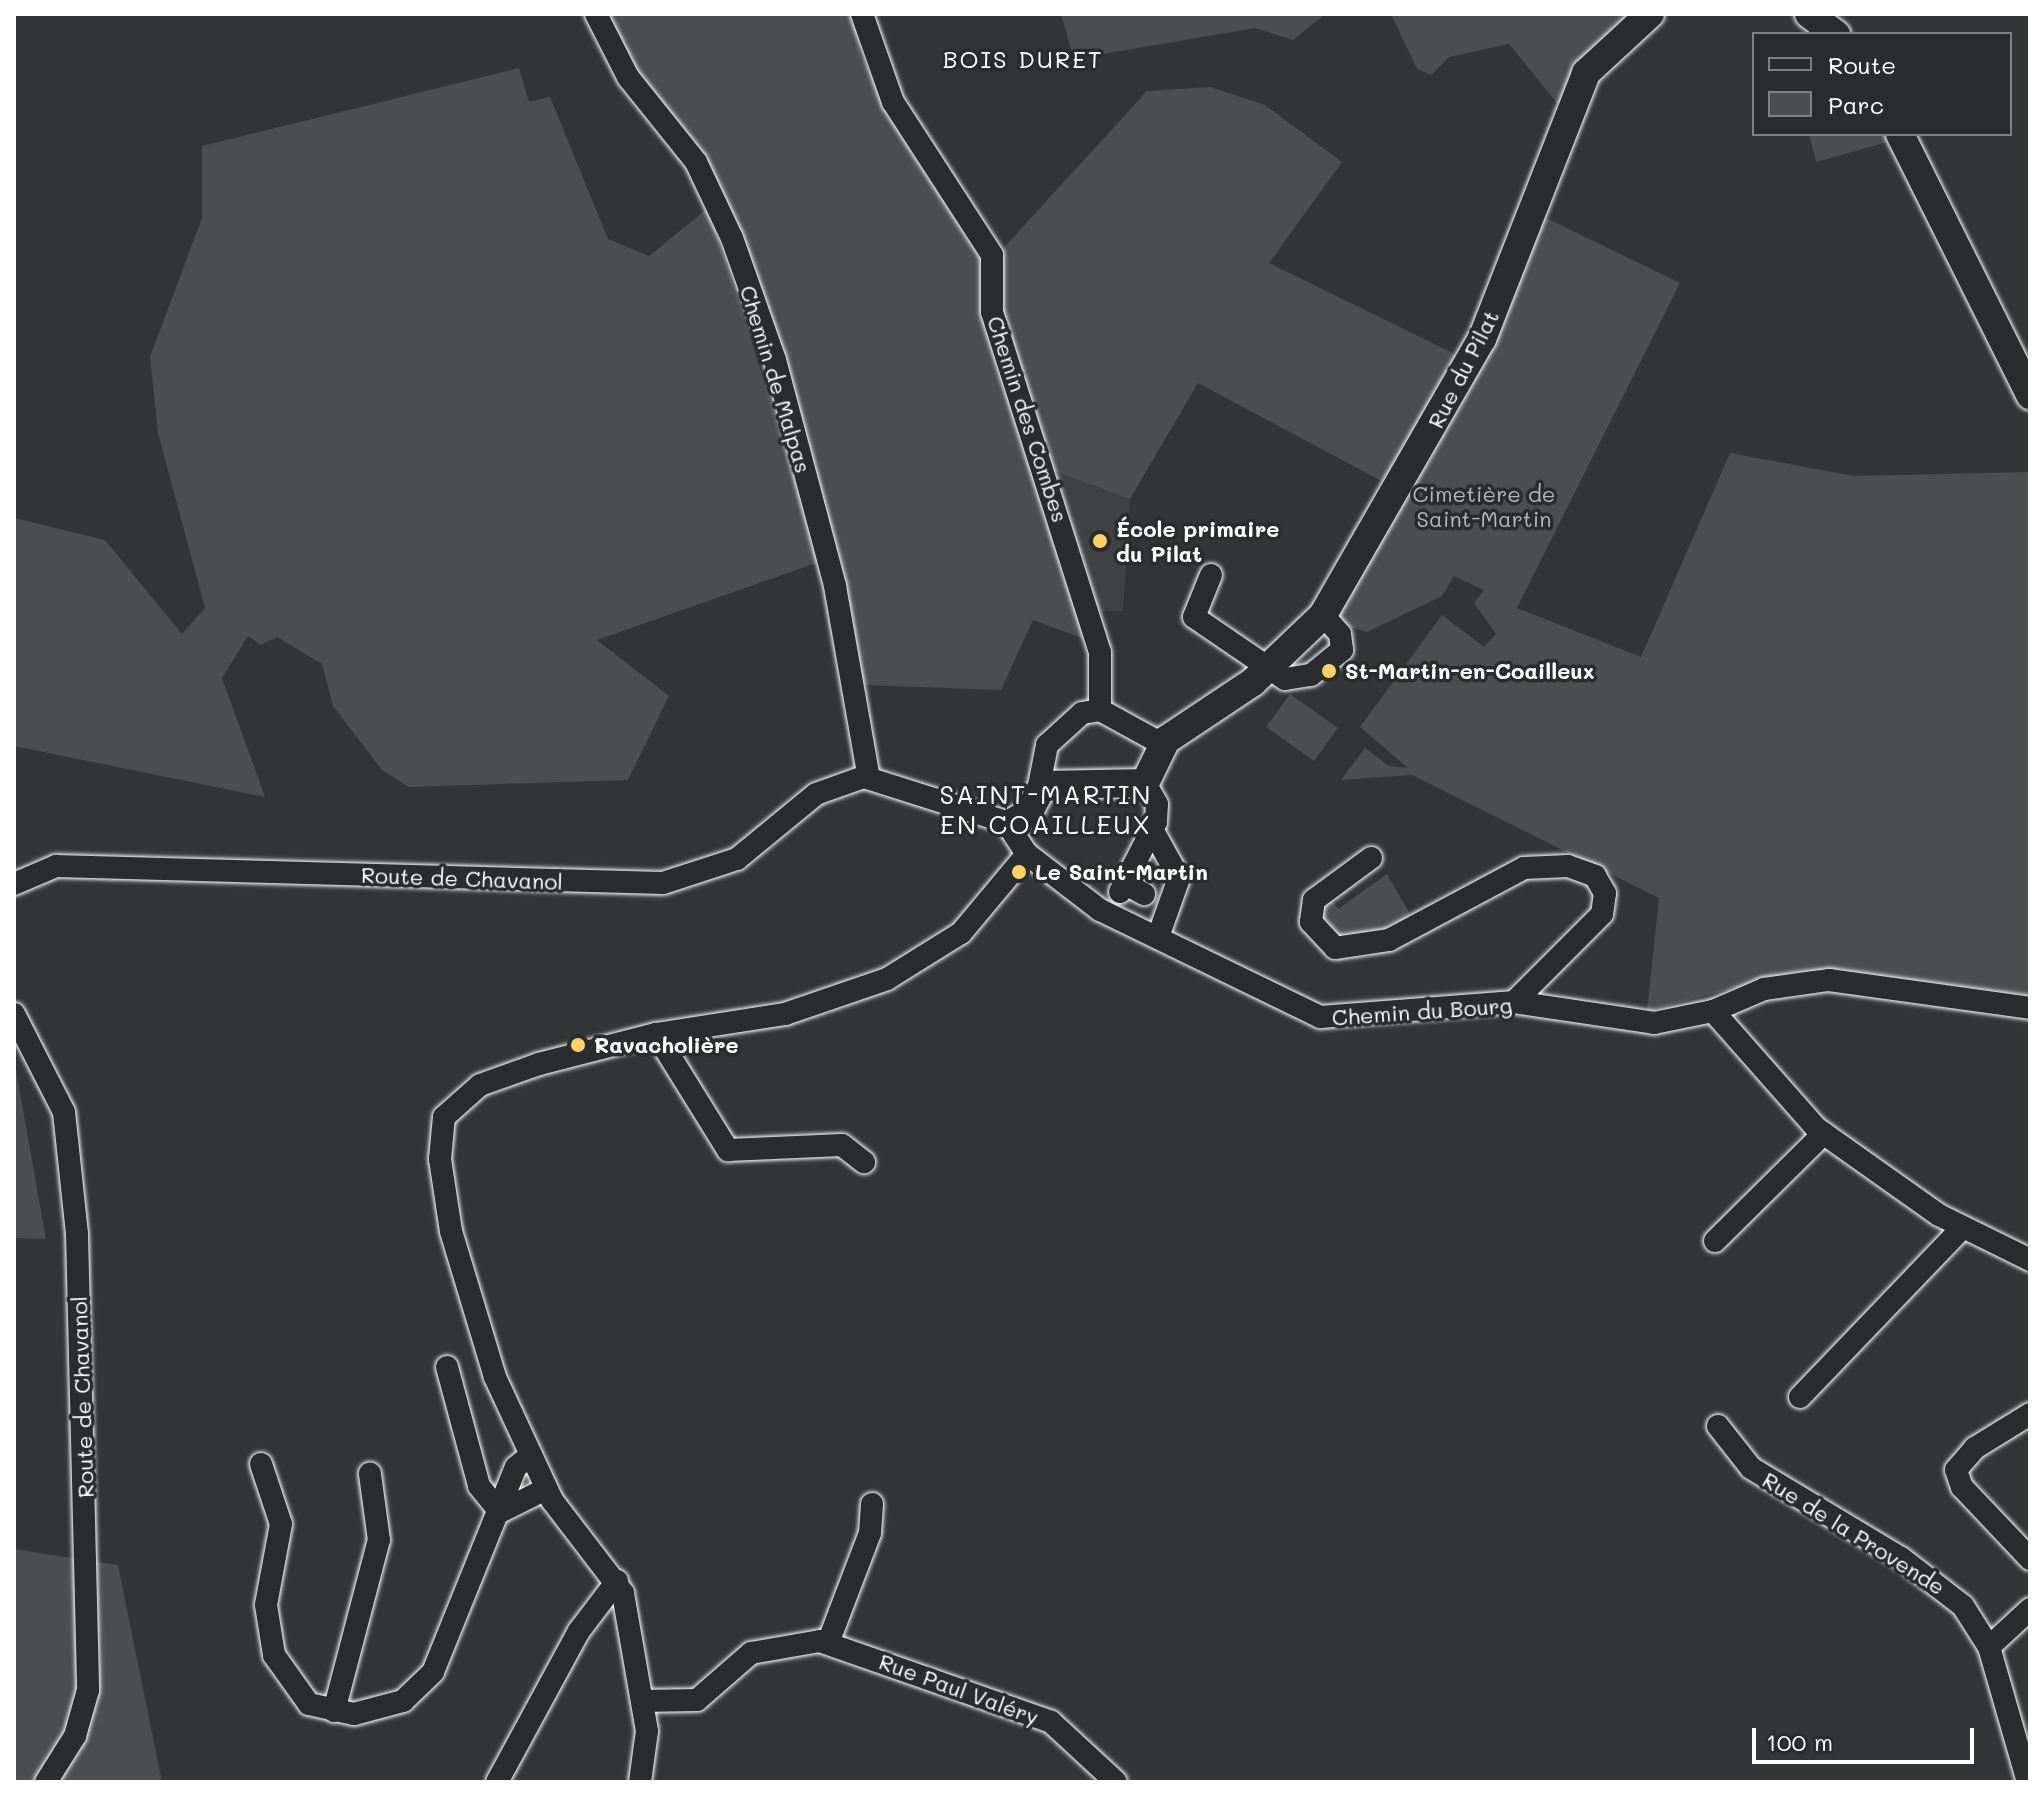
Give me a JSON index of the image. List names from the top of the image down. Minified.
{"streets":{"main road":["Rue du Pilat"],"street":["Chemin de Malpas","Chemin des Combes","Route de Chavanol","Chemin du Bourg","Rue de la Provende","Rue Paul Valéry"]},"crossings":[["Chemin de Malpas","Route de Chavanol"]],"districts":["BOIS DURET","SAINT-MARTIN EN COAILLEUX"],"parks":["Cimetière de Saint-Martin"],"places":["École primaire du Pilat","St-Martin-en-Coailleux","Le Saint-Martin","Ravacholière"],"legend":["Route","Parc"],"scale_bar":"100 m"}
